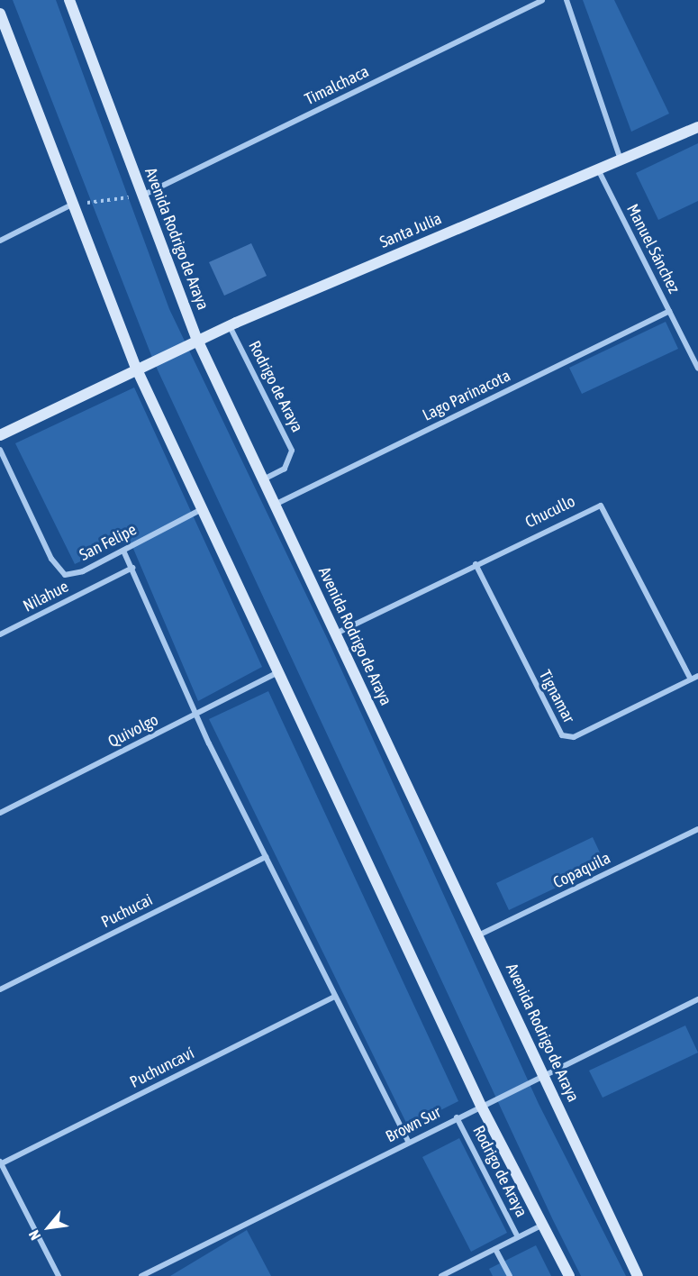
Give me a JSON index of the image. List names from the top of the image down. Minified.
{"streets":{"main road":["Santa Julia","Avenida Rodrigo de Araya"],"street":["Timalchaca","Manuel Sánchez","Rodrigo de Araya","Lago Parinacota","Chucullo","San Felipe","Nilahue","Tignamar","Quivolgo","Copaquila","Puchucai","Puchuncaví","Brown Sur"]},"crossings":[["Timalchaca","Avenida Rodrigo de Araya"],["Santa Julia","Avenida Rodrigo de Araya"],["Santa Julia","Manuel Sánchez"],["Santa Julia","Rodrigo de Araya"],["Avenida Rodrigo de Araya","Rodrigo de Araya"],["Avenida Rodrigo de Araya","Lago Parinacota"],["Avenida Rodrigo de Araya","Chucullo"],["Avenida Rodrigo de Araya","Copaquila"],["Avenida Rodrigo de Araya","Brown Sur"],["Manuel Sánchez","Lago Parinacota"],["Rodrigo de Araya","Brown Sur"],["Chucullo","Tignamar"]],"north":"bottom left"}
